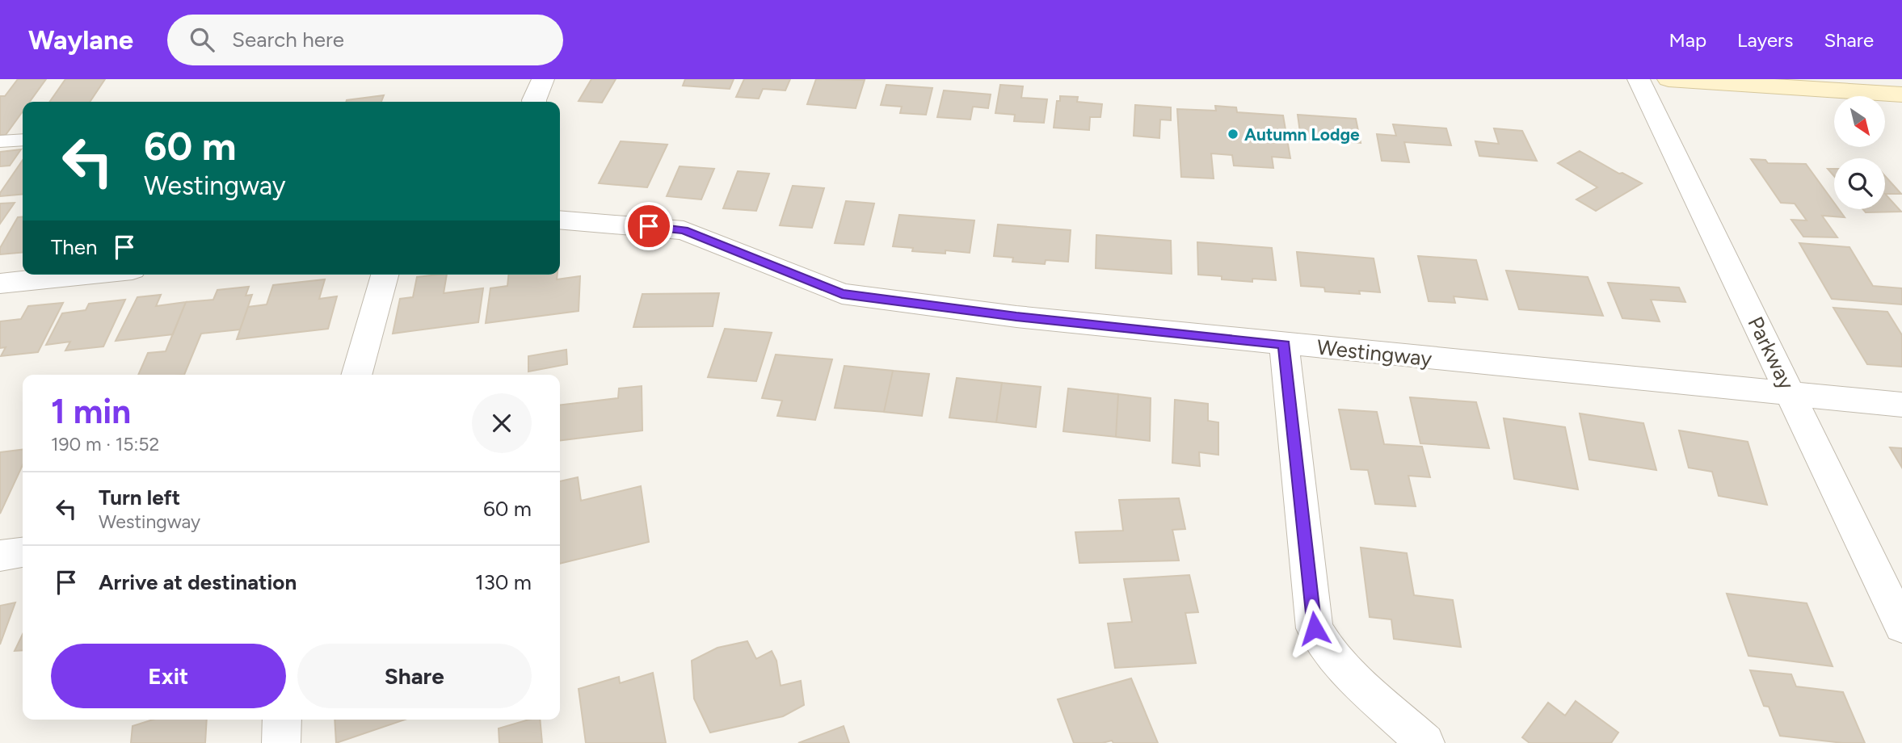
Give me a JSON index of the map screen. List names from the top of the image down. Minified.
{"streets":{"street":["Westingway","Parkway"]},"crossings":[["Westingway","Parkway"]],"places":["Autumn Lodge"],"north":"bottom right","page":{"header":"Waylane","search":"Search here","nav":["Map","Layers","Share"],"turn":["60 m","Westingway"],"then":"Then","heading":["1 min","190 m · 15:52"],"list":[{"name":"Turn left","note":"Westingway","value":"60 m"},{"name":"Arrive at destination","value":"130 m"}],"buttons":["Exit","Share"]}}
